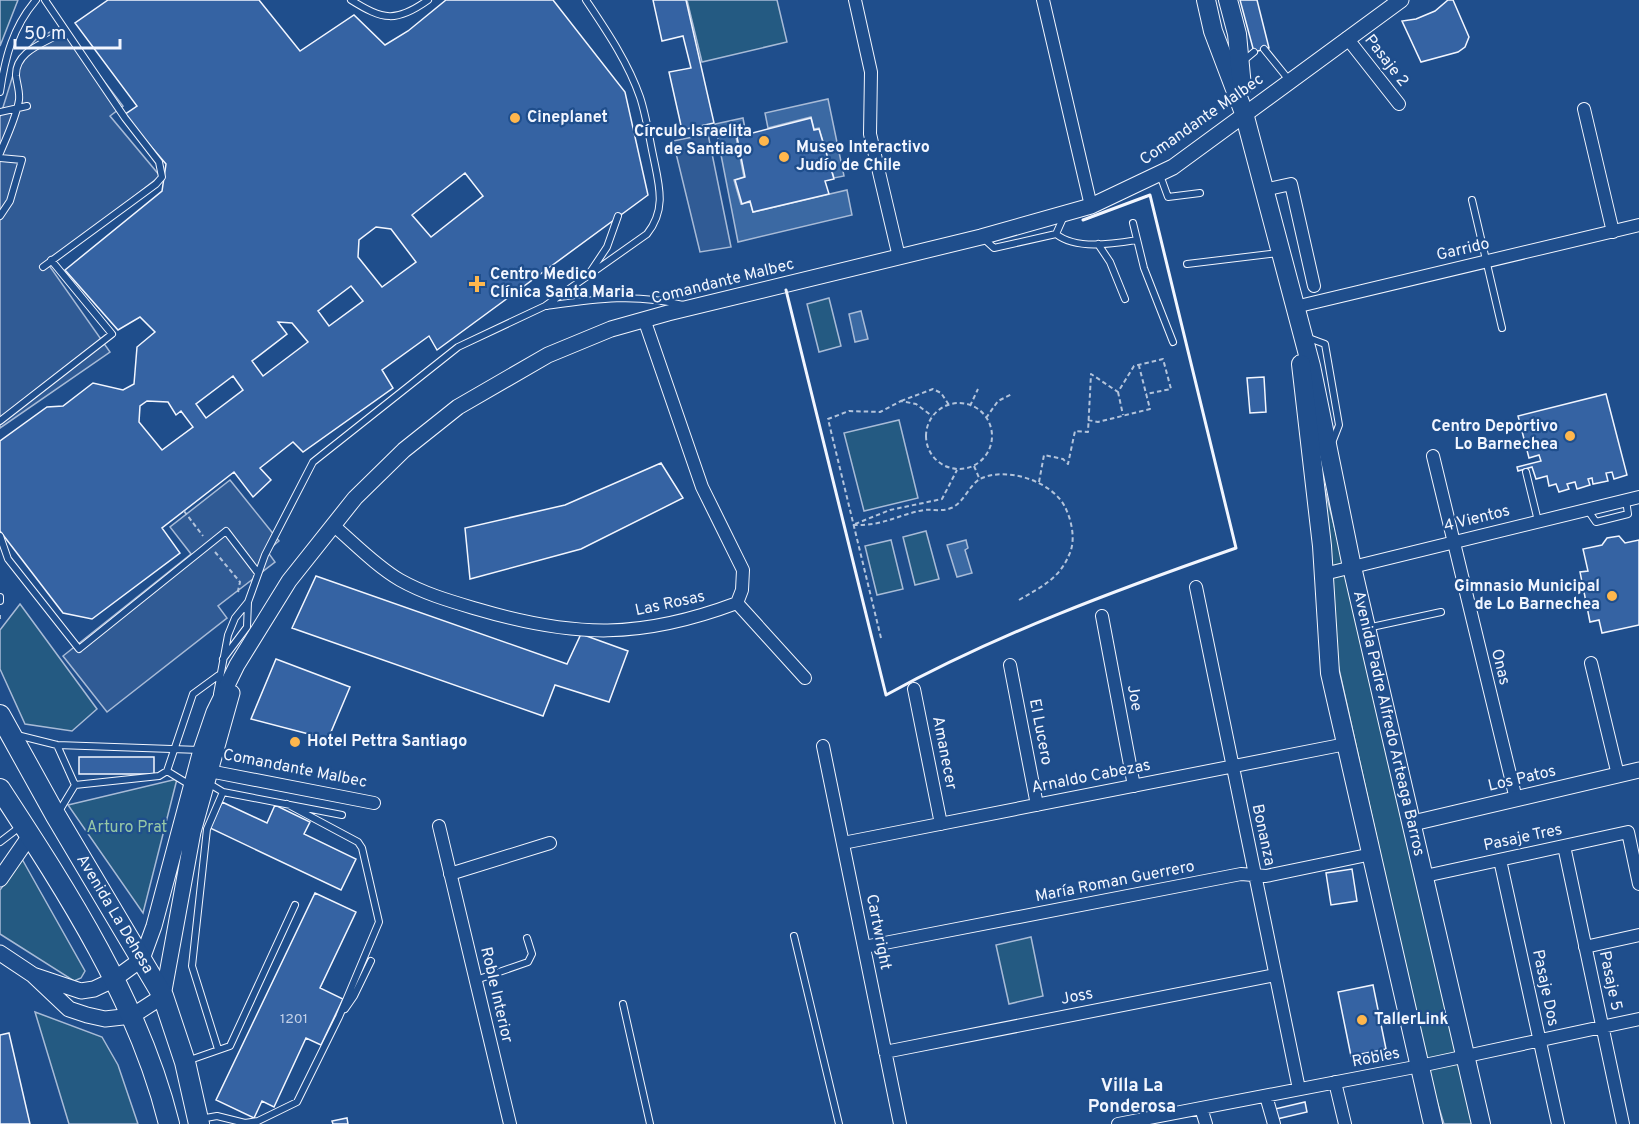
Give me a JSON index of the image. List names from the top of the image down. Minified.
{"streets":{"main road":["Avenida Padre Alfredo Arteaga Barros","Avenida La Dehesa"],"street":["Pasaje 2","Comandante Malbec","Garrido","4 Vientos","Las Rosas","Onas","Joe","El Lucero","Amanecer","Arnaldo Cabezas","Los Patos","Bonanza","Pasaje Tres","María Roman Guerrero","Cartwright","Pasaje 5","Pasaje Dos","Roble Interior","Joss","Robles"]},"crossings":[["Pasaje 2","Comandante Malbec"],["Comandante Malbec","Las Rosas"],["Comandante Malbec","Avenida Padre Alfredo Arteaga Barros"],["Comandante Malbec","Avenida La Dehesa"],["Garrido","Avenida Padre Alfredo Arteaga Barros"],["4 Vientos","Onas"],["4 Vientos","Avenida Padre Alfredo Arteaga Barros"],["Onas","Los Patos"],["Joe","Arnaldo Cabezas"],["Avenida Padre Alfredo Arteaga Barros","Arnaldo Cabezas"],["Avenida Padre Alfredo Arteaga Barros","Los Patos"],["Avenida Padre Alfredo Arteaga Barros","Pasaje Tres"],["Avenida Padre Alfredo Arteaga Barros","María Roman Guerrero"],["Avenida Padre Alfredo Arteaga Barros","Robles"],["El Lucero","Arnaldo Cabezas"],["Amanecer","Arnaldo Cabezas"],["Arnaldo Cabezas","Bonanza"],["Arnaldo Cabezas","Cartwright"],["Bonanza","María Roman Guerrero"],["Bonanza","Joss"],["Bonanza","Robles"],["Pasaje Tres","Pasaje 5"],["Pasaje Tres","Pasaje Dos"],["María Roman Guerrero","Cartwright"],["Cartwright","Joss"],["Pasaje 5","Robles"],["Pasaje Dos","Robles"]],"districts":["Villa La Ponderosa"],"parks":["Arturo Prat"],"places":{"other":["Cineplanet","Círculo Israelita de Santiago","Museo Interactivo Judío de Chile","Centro Deportivo Lo Barnechea","Gimnasio Municipal de Lo Barnechea","Hotel Pettra Santiago","TallerLink"],"health":["Centro Medico Clínica Santa Maria"]},"house_numbers":["1201"],"scale_bar":"50 m"}
